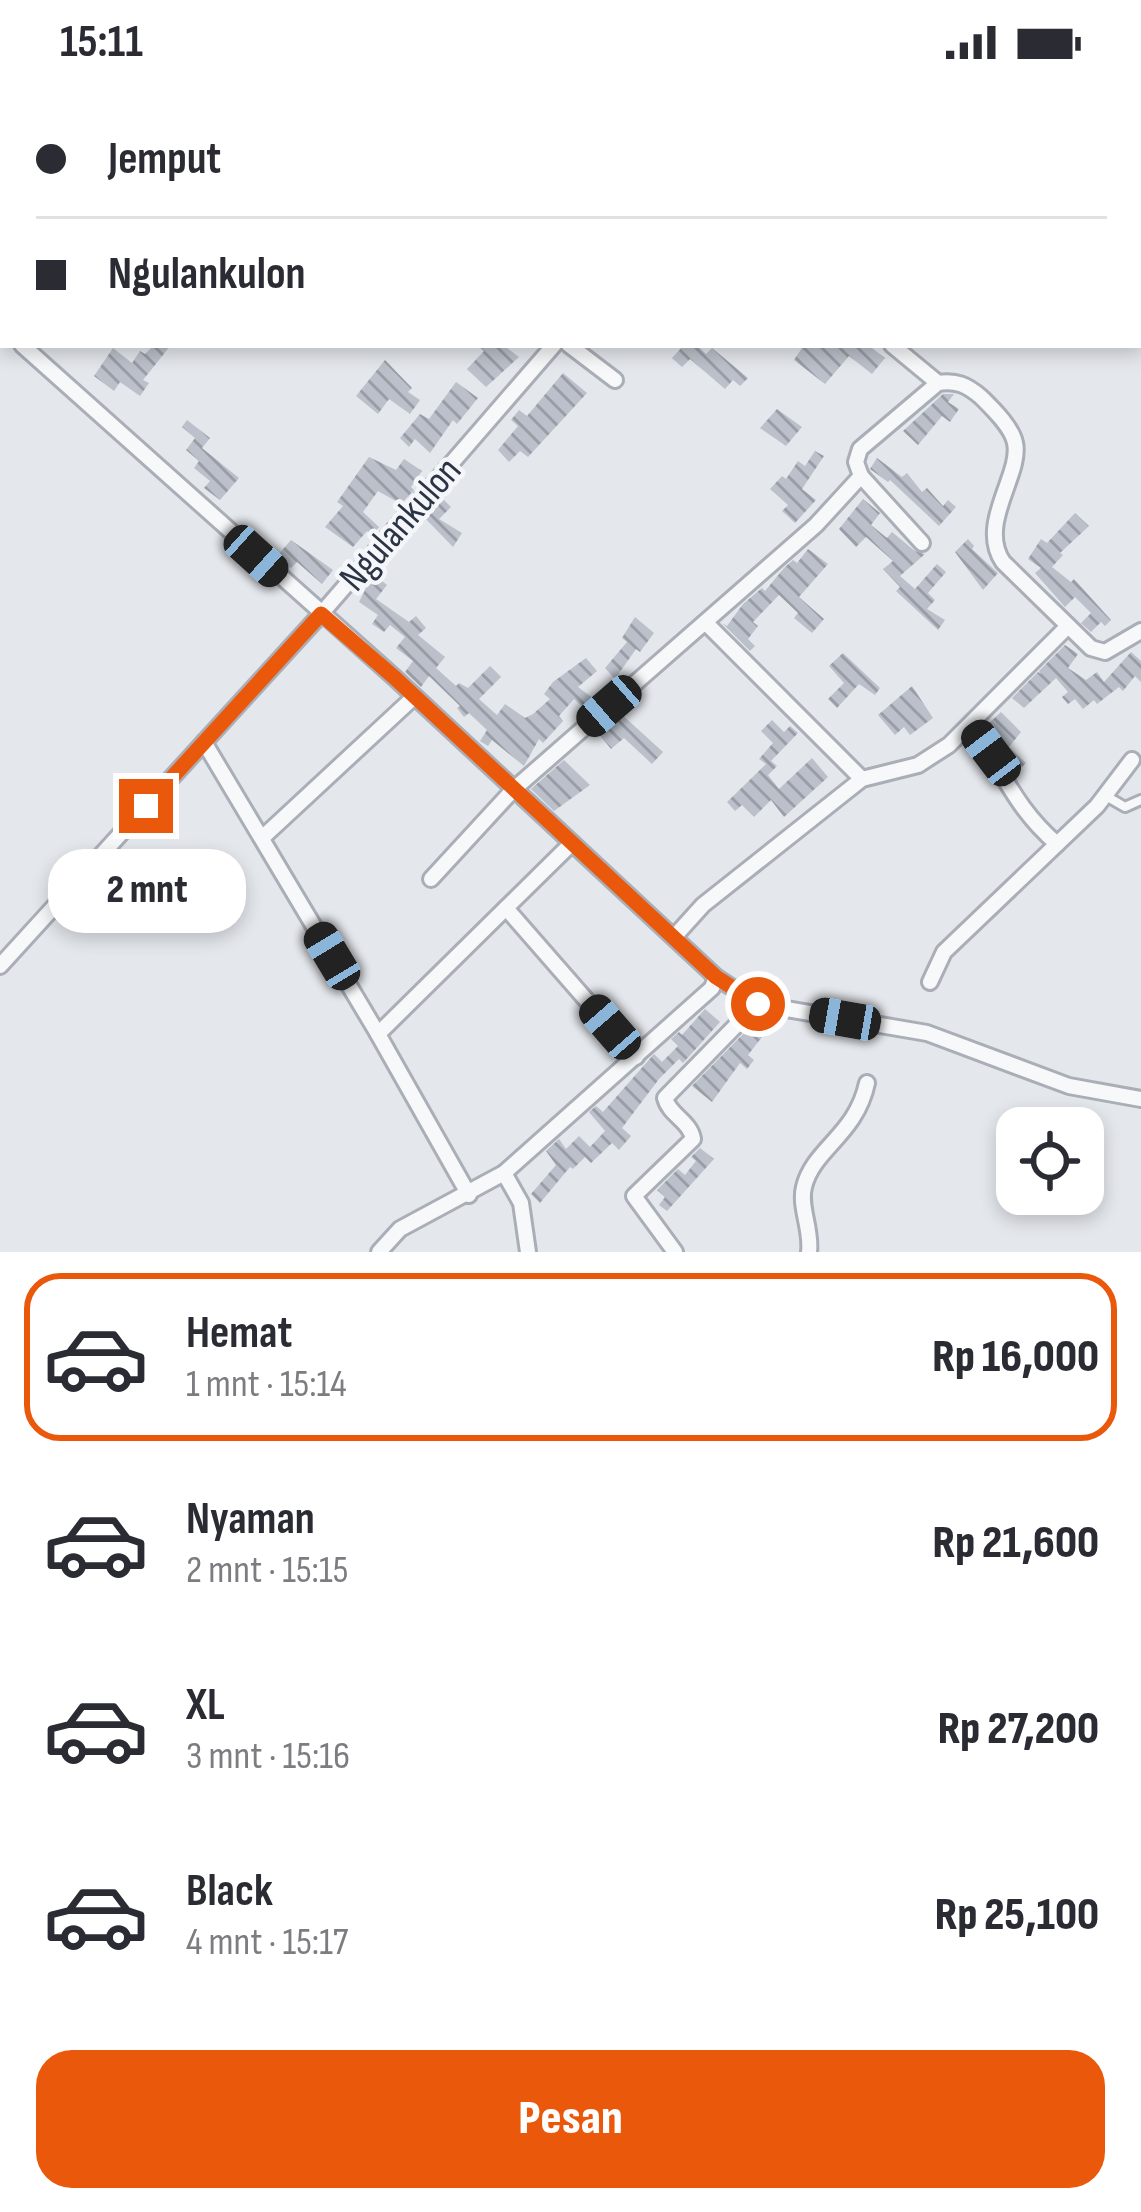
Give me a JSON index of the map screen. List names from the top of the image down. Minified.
{"streets":{"street":["Ngulankulon"]},"page":{"status":"15:11","banner":["Jemput","Ngulankulon"],"bubble":"2 mnt","list":[{"name":"Hemat","note":"1 mnt · 15:14","value":"Rp 16,000"},{"name":"Nyaman","note":"2 mnt · 15:15","value":"Rp 21,600"},{"name":"XL","note":"3 mnt · 15:16","value":"Rp 27,200"},{"name":"Black","note":"4 mnt · 15:17","value":"Rp 25,100"}],"buttons":"Pesan"}}
